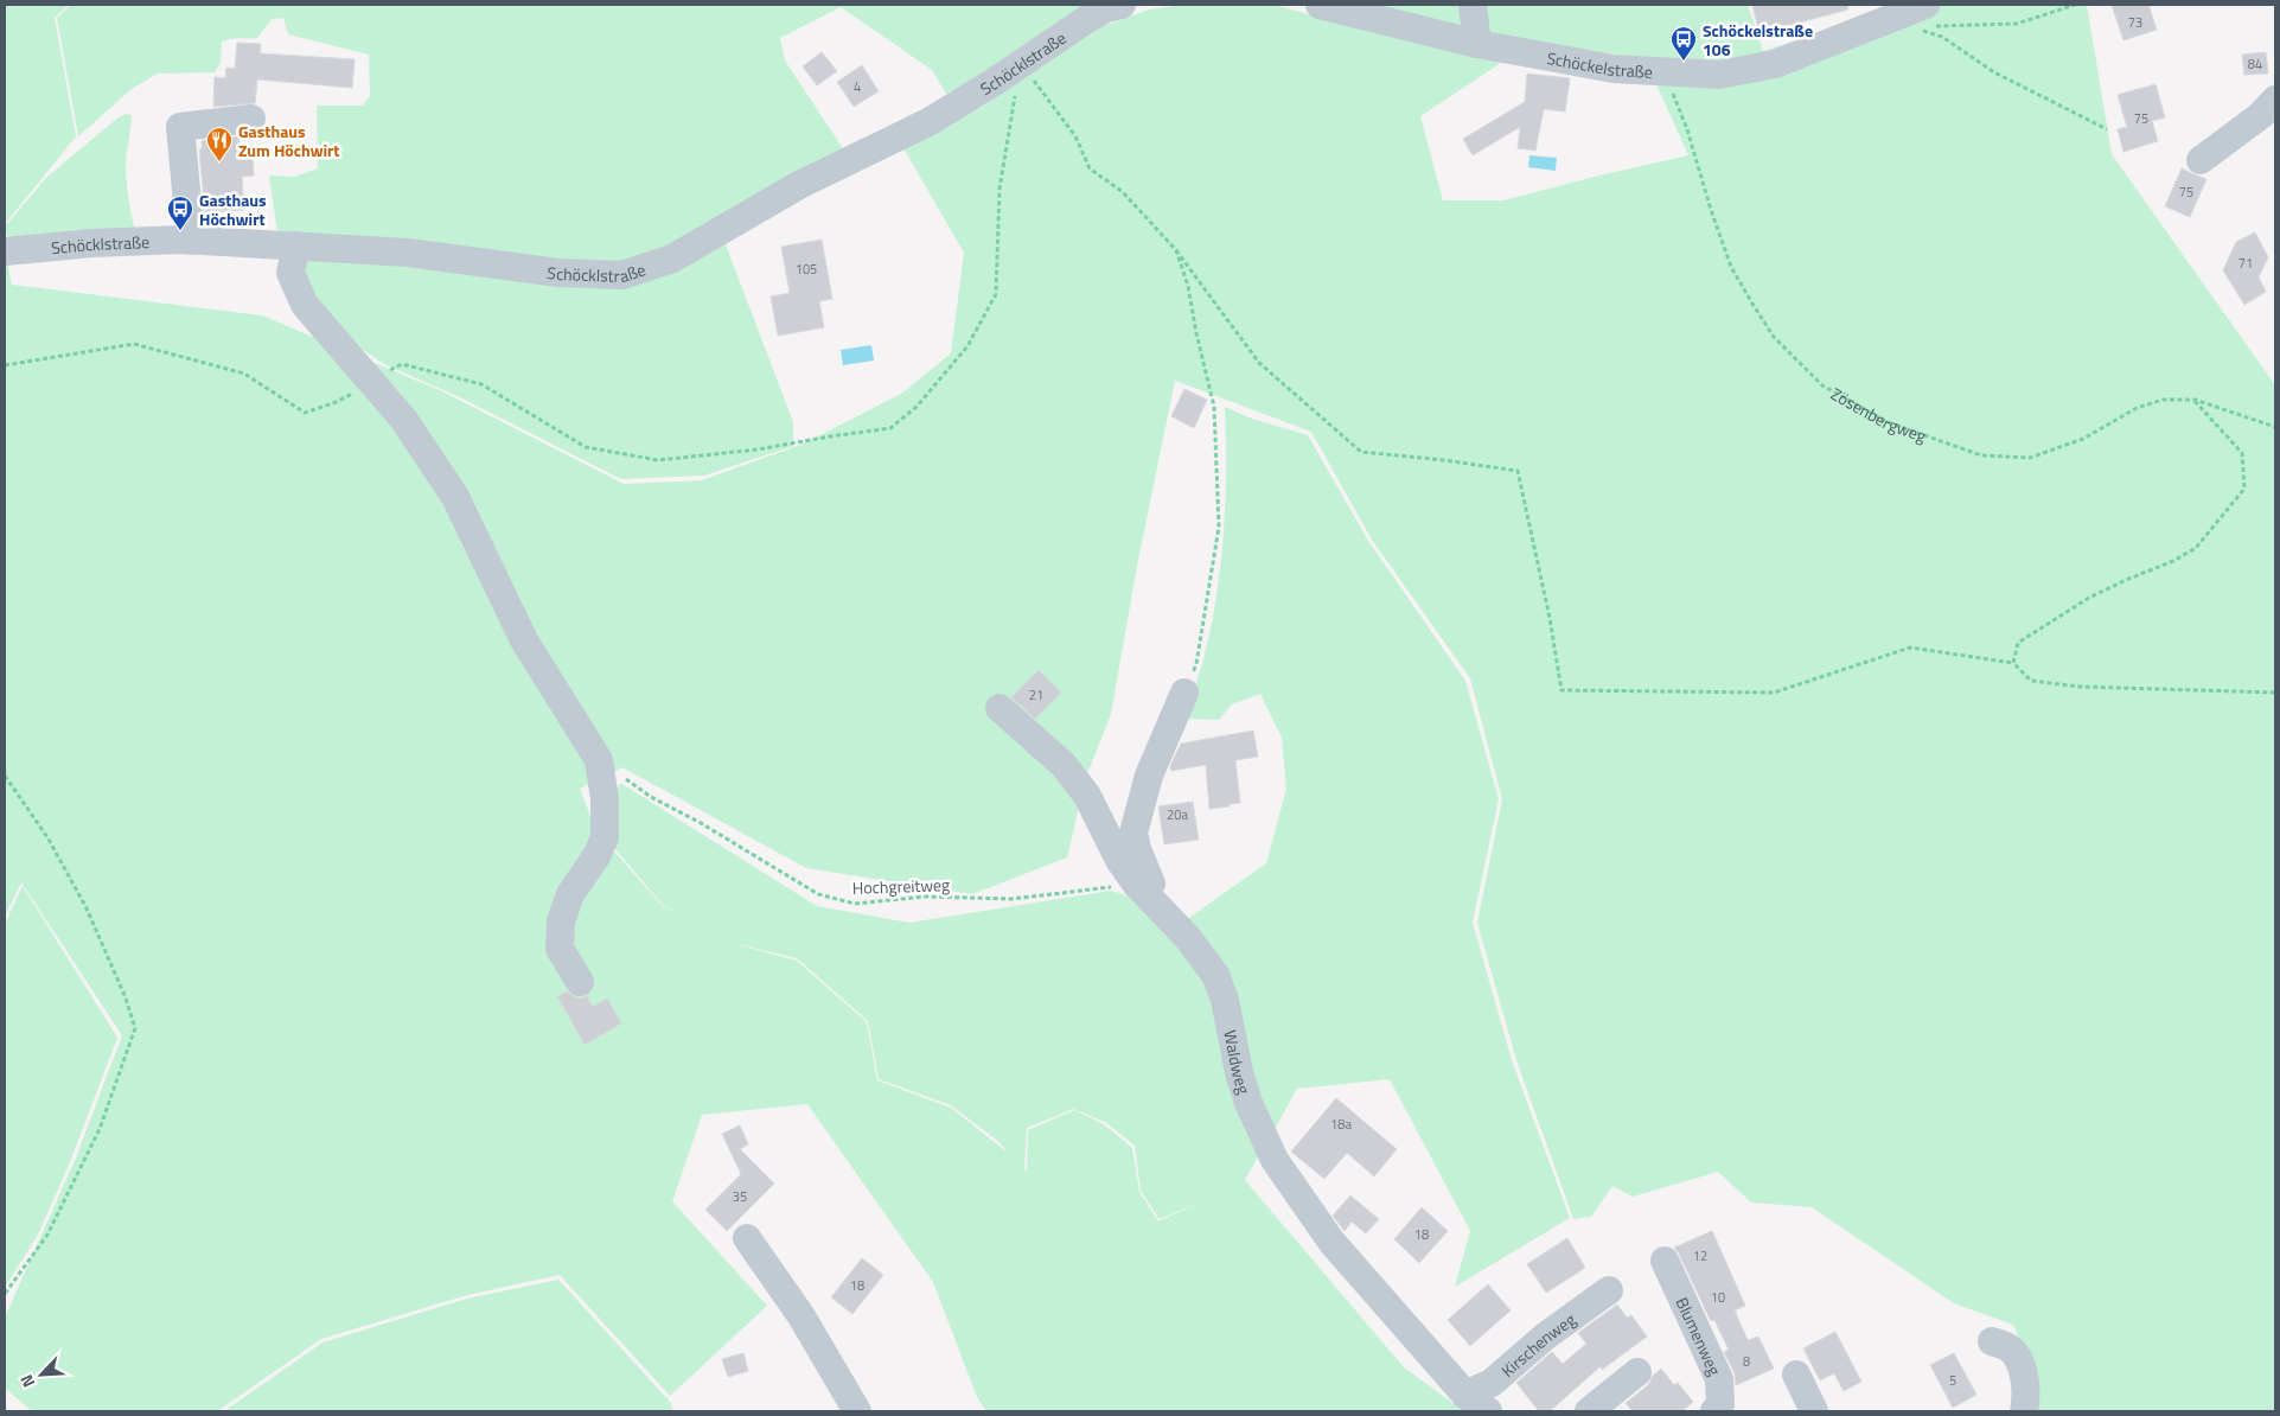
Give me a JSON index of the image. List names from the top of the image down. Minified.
{"streets":{"street":["Schöcklstraße","Schöckelstraße","Waldweg","Blumenweg","Kirschenweg"],"path":["Zösenbergweg","Hochgreitweg"]},"crossings":[["Schöckelstraße","Zösenbergweg"],["Hochgreitweg","Waldweg"],["Waldweg","Kirschenweg"]],"places":{"bus stop":["Schöckelstraße 106","Gasthaus Höchwirt"],"restaurant":["Gasthaus Zum Höchwirt"]},"house_numbers":["73","84","4","75","75","71","105","21","20a","18a","35","18","12","18","10","8","5"],"north":"bottom left"}
